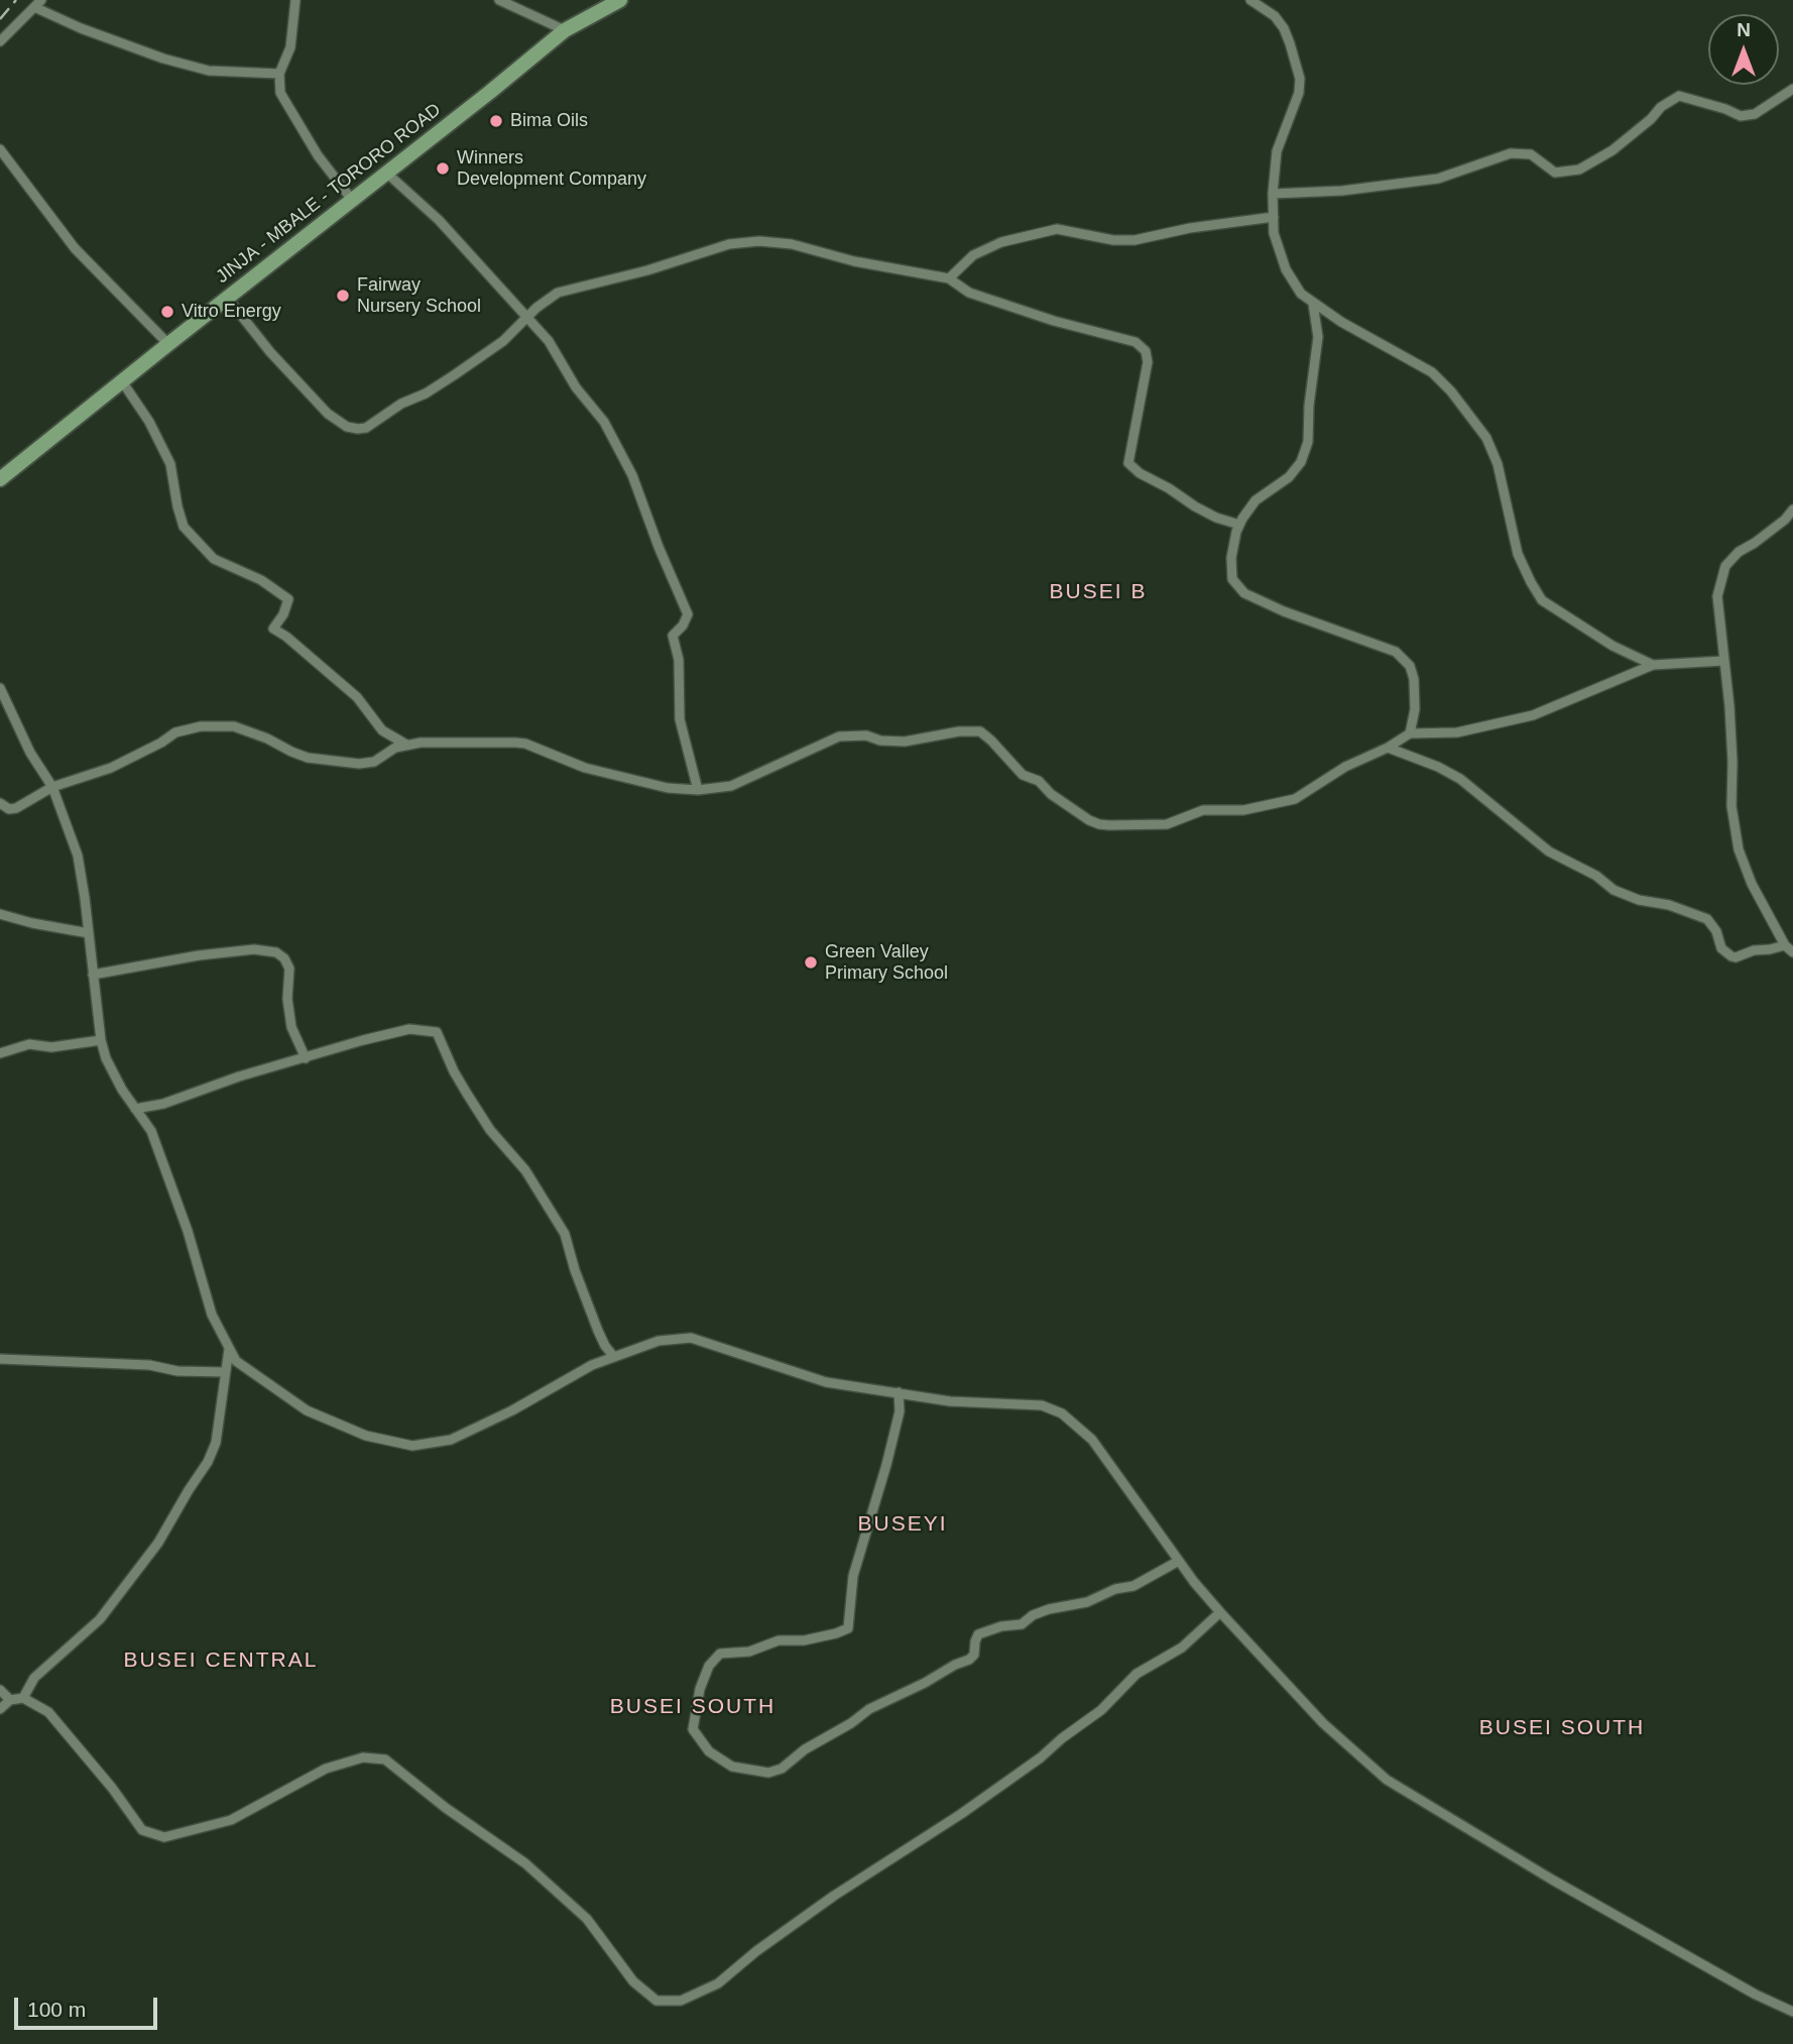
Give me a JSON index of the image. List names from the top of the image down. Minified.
{"streets":{"main road":["JINJA - MBALE - TORORO ROAD"]},"districts":["BUSEI B","BUSEYI","BUSEI CENTRAL","BUSEI SOUTH","BUSEI SOUTH"],"places":["Bima Oils","Winners Development Company","Fairway Nursery School","Vitro Energy","Green Valley Primary School"],"scale_bar":"100 m","north":"top"}
